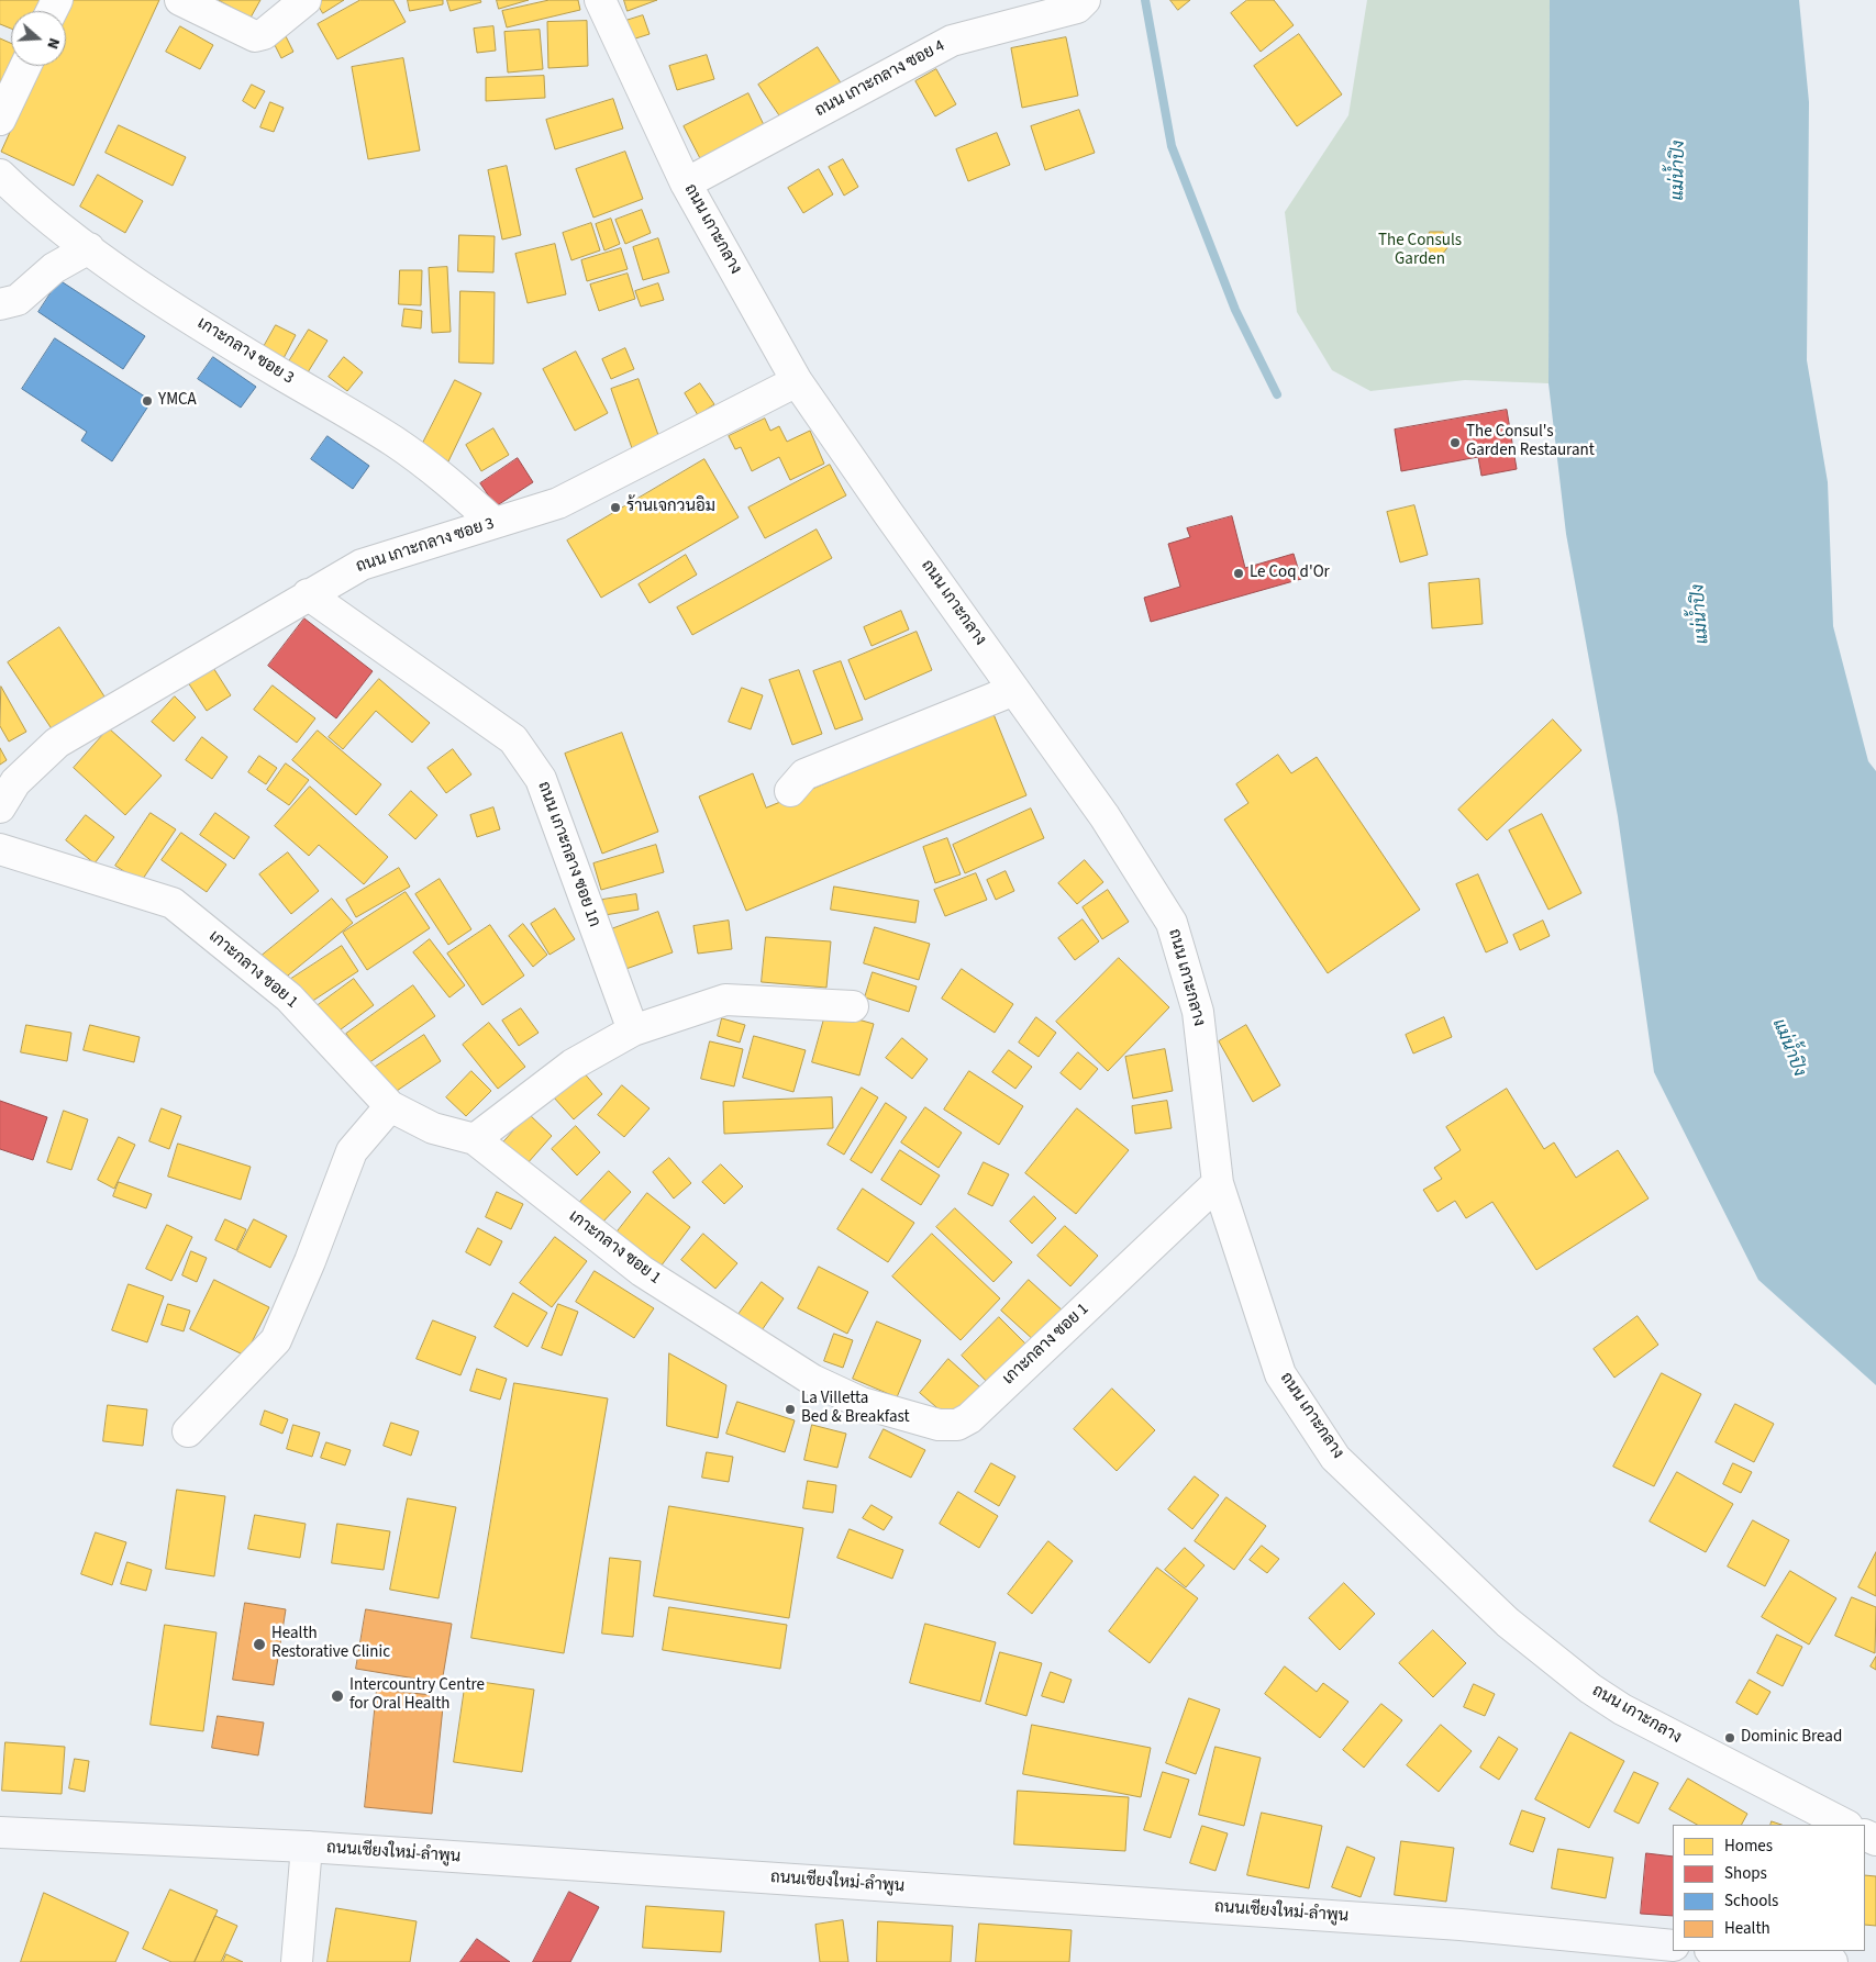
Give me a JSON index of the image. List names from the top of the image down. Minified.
{"streets":{"main road":["ถนนเชียงใหม่-ลำพูน"],"street":["ถนน เกาะกลาง ซอย 4","ถนน เกาะกลาง","เกาะกลาง ซอย 3","ถนน เกาะกลาง ซอย 3","ถนน เกาะกลาง ซอย 1ก","เกาะกลาง ซอย 1"]},"crossings":[["ถนน เกาะกลาง ซอย 4","ถนน เกาะกลาง"],["ถนน เกาะกลาง","ถนน เกาะกลาง ซอย 3"],["ถนน เกาะกลาง","เกาะกลาง ซอย 1"],["เกาะกลาง ซอย 3","ถนน เกาะกลาง ซอย 3"],["ถนน เกาะกลาง ซอย 3","ถนน เกาะกลาง ซอย 1ก"]],"water":["แม่น้ำปิง"],"parks":["The Consuls Garden"],"places":["YMCA","The Consul's Garden Restaurant","ร้านเจกวนอิม","Le Coq d'Or","La Villetta Bed & Breakfast","Health Restorative Clinic","Intercountry Centre for Oral Health","Dominic Bread"],"legend":["Homes","Shops","Schools","Health"],"north":"right"}
